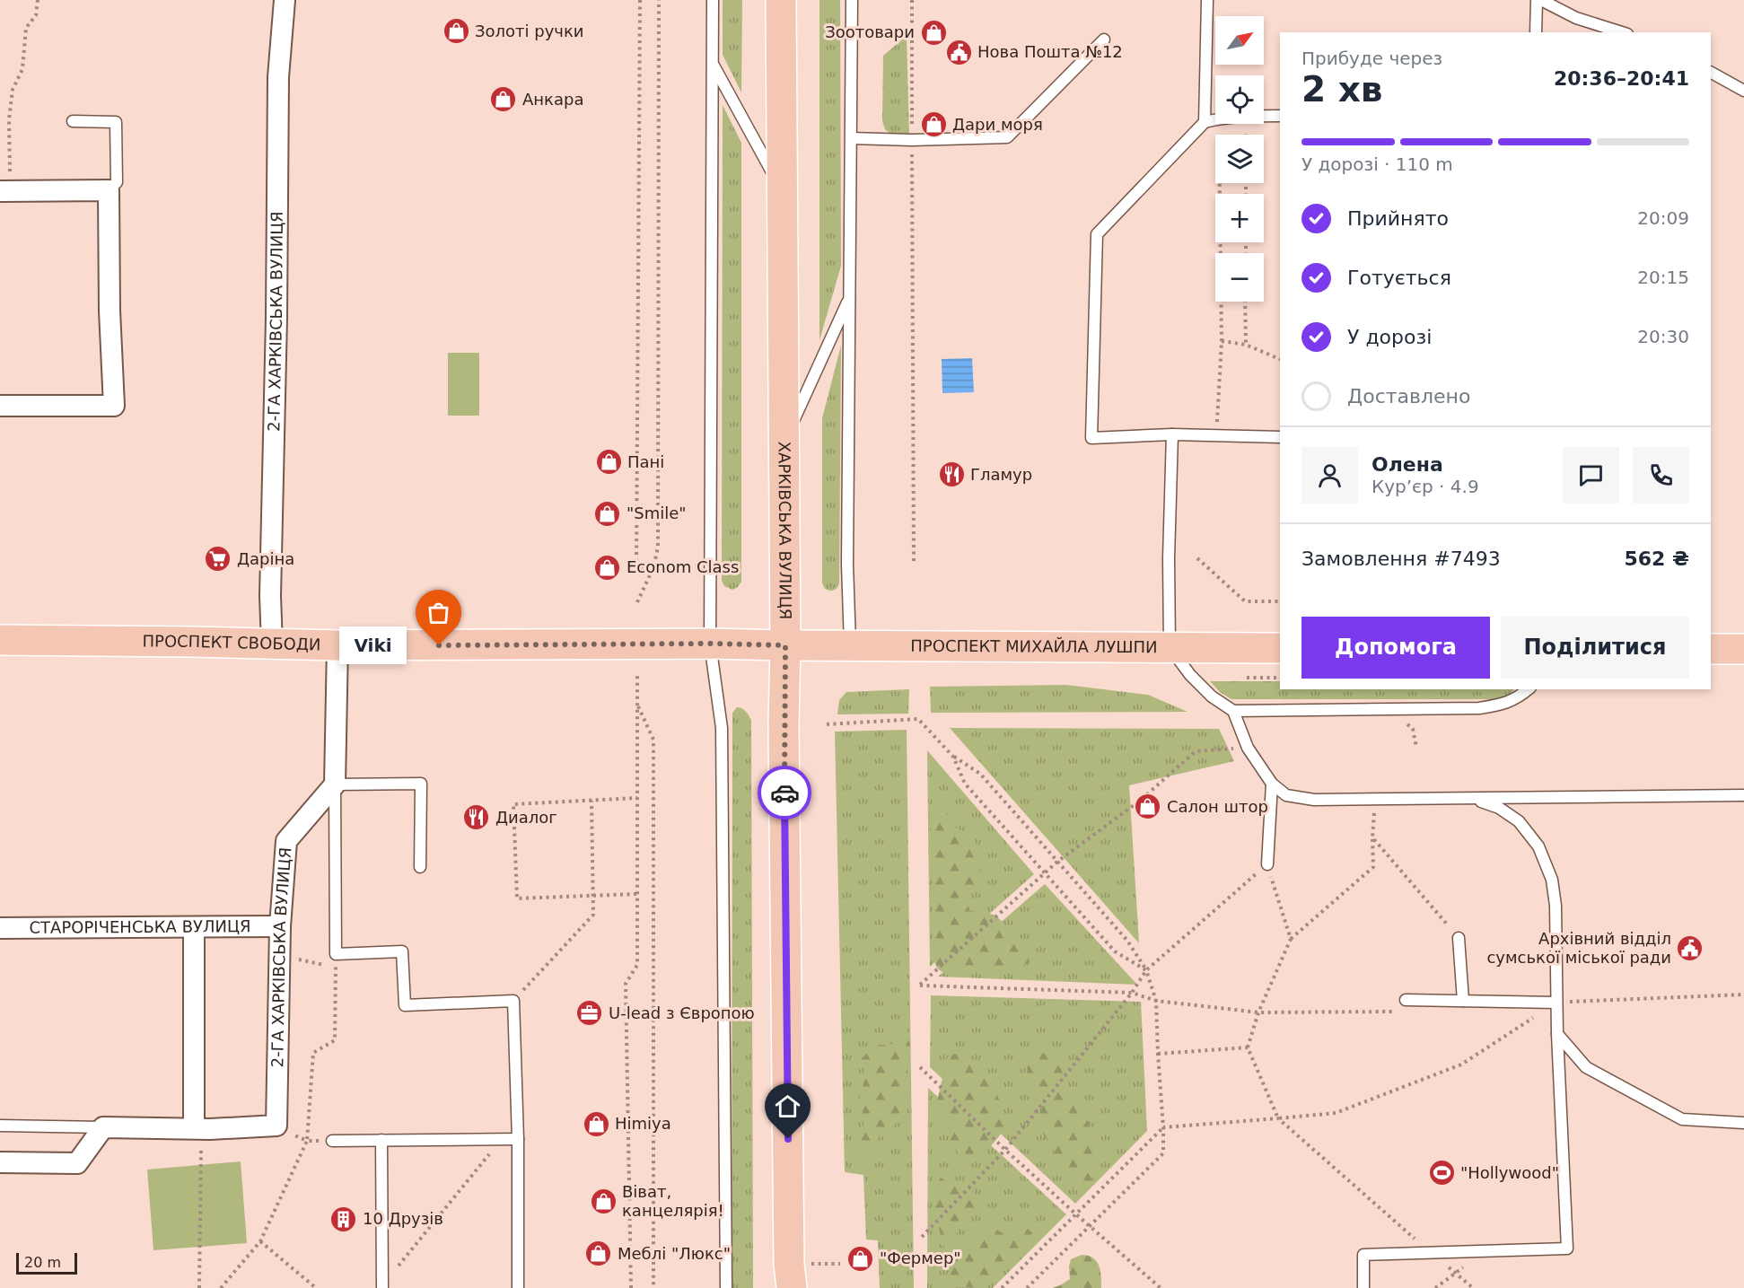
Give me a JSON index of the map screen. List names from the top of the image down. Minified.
{"streets":{"main road":["ХАРКІВСЬКА ВУЛИЦЯ","ПРОСПЕКТ СВОБОДИ","ПРОСПЕКТ МИХАЙЛА ЛУШПИ"],"street":["2-ГА ХАРКІВСЬКА ВУЛИЦЯ","СТАРОРІЧЕНСЬКА ВУЛИЦЯ"]},"crossings":[["2-ГА ХАРКІВСЬКА ВУЛИЦЯ","ПРОСПЕКТ СВОБОДИ"],["2-ГА ХАРКІВСЬКА ВУЛИЦЯ","СТАРОРІЧЕНСЬКА ВУЛИЦЯ"],["ХАРКІВСЬКА ВУЛИЦЯ","ПРОСПЕКТ СВОБОДИ"],["ХАРКІВСЬКА ВУЛИЦЯ","ПРОСПЕКТ МИХАЙЛА ЛУШПИ"],["ПРОСПЕКТ СВОБОДИ","ПРОСПЕКТ МИХАЙЛА ЛУШПИ"]],"places":{"shop":["Золоті ручки","Зоотовари","Анкара","Дари моря","Пані","\"Smile\"","Econom Class","Салон штор","Himiya","Віват, канцелярія!","Меблі \"Люкс\"","\"Фермер\""],"public building":["Нова Пошта №12","Архівний відділ сумської міської ради"],"restaurant":["Гламур","Диалог"],"supermarket":["Даріна"],"other":["Viki"],"office":["U-lead з Європою"],"sports":["\"Hollywood\""],"building":["10 Друзів"]},"scale_bar":"20 m","north":"top right","page":{"map_buttons":["+","−"],"heading":["2 хв","Прибуде через","20:36–20:41"],"panel":["Олена","Кур’єр · 4.9","Замовлення #7493","562 ₴"],"bar":"У дорозі · 110 m","list":[["Прийнято","20:09"],["Готується","20:15"],["У дорозі","20:30"],"Доставлено"],"buttons":["Допомога","Поділитися"],"bubble":"Viki","scale":"20 m"}}
